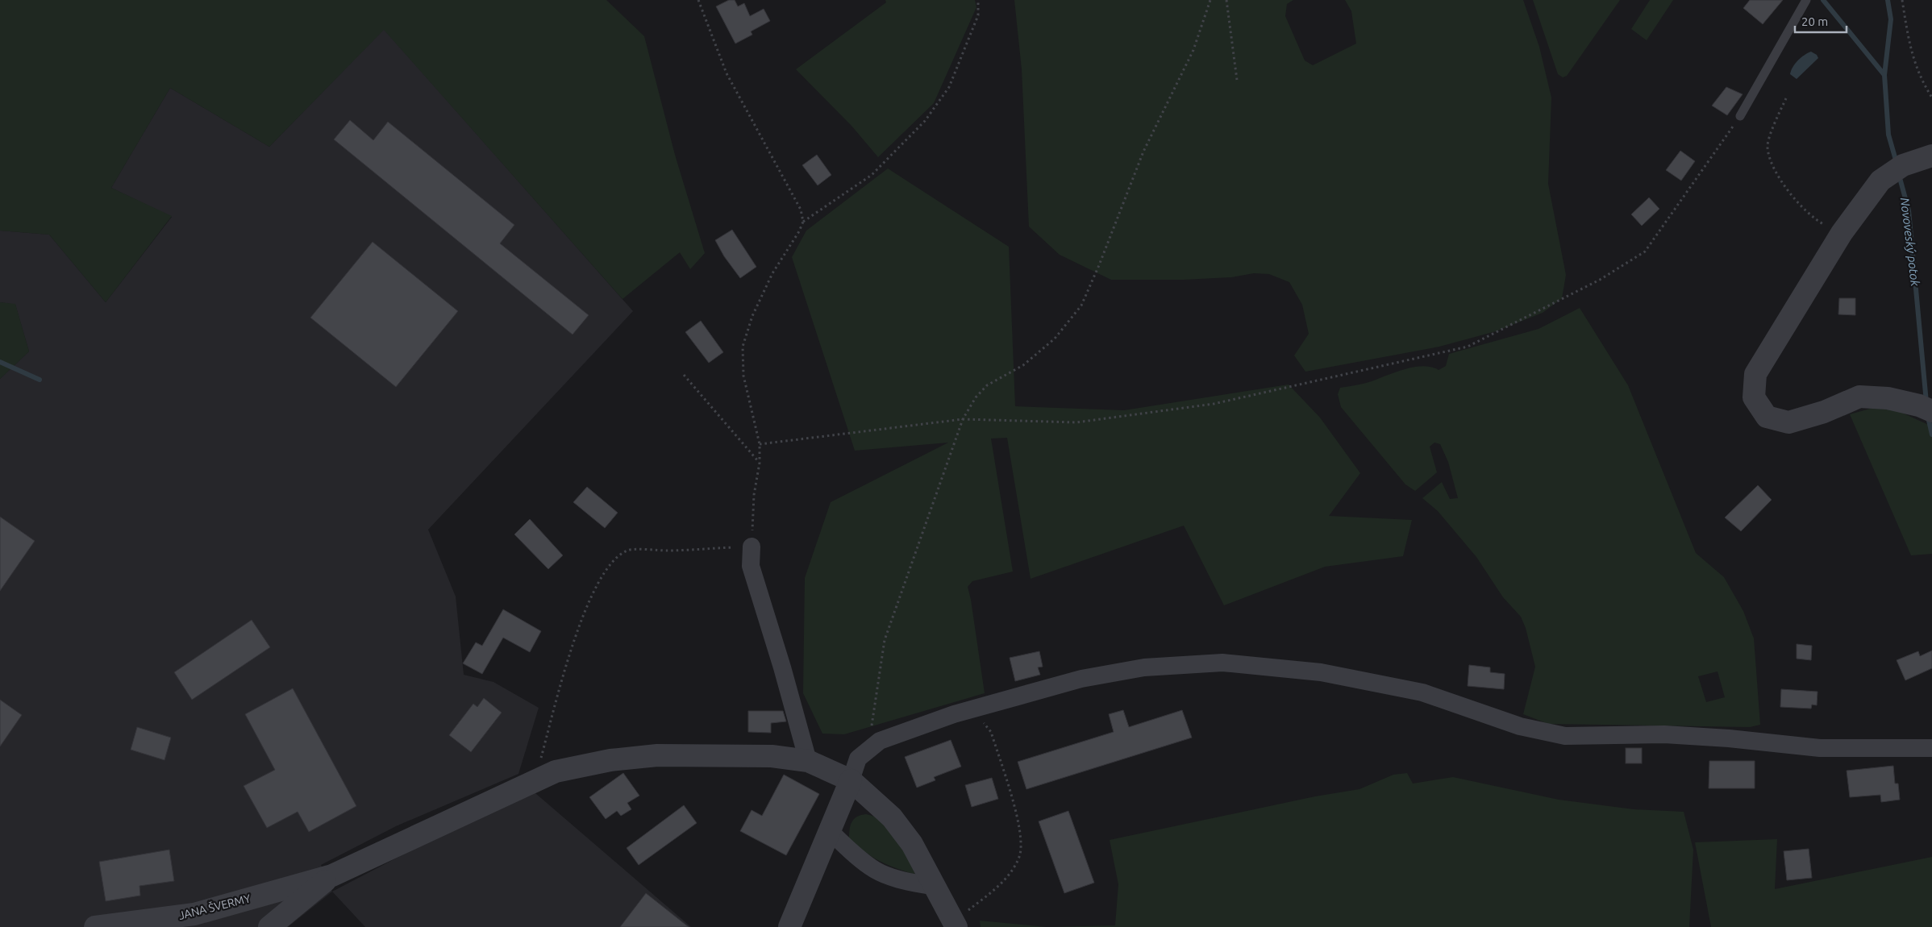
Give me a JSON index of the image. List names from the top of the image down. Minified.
{"streets":{"street":["JANA ŠVERMY"]},"water":["Novoveský potok"],"scale_bar":"20 m"}
